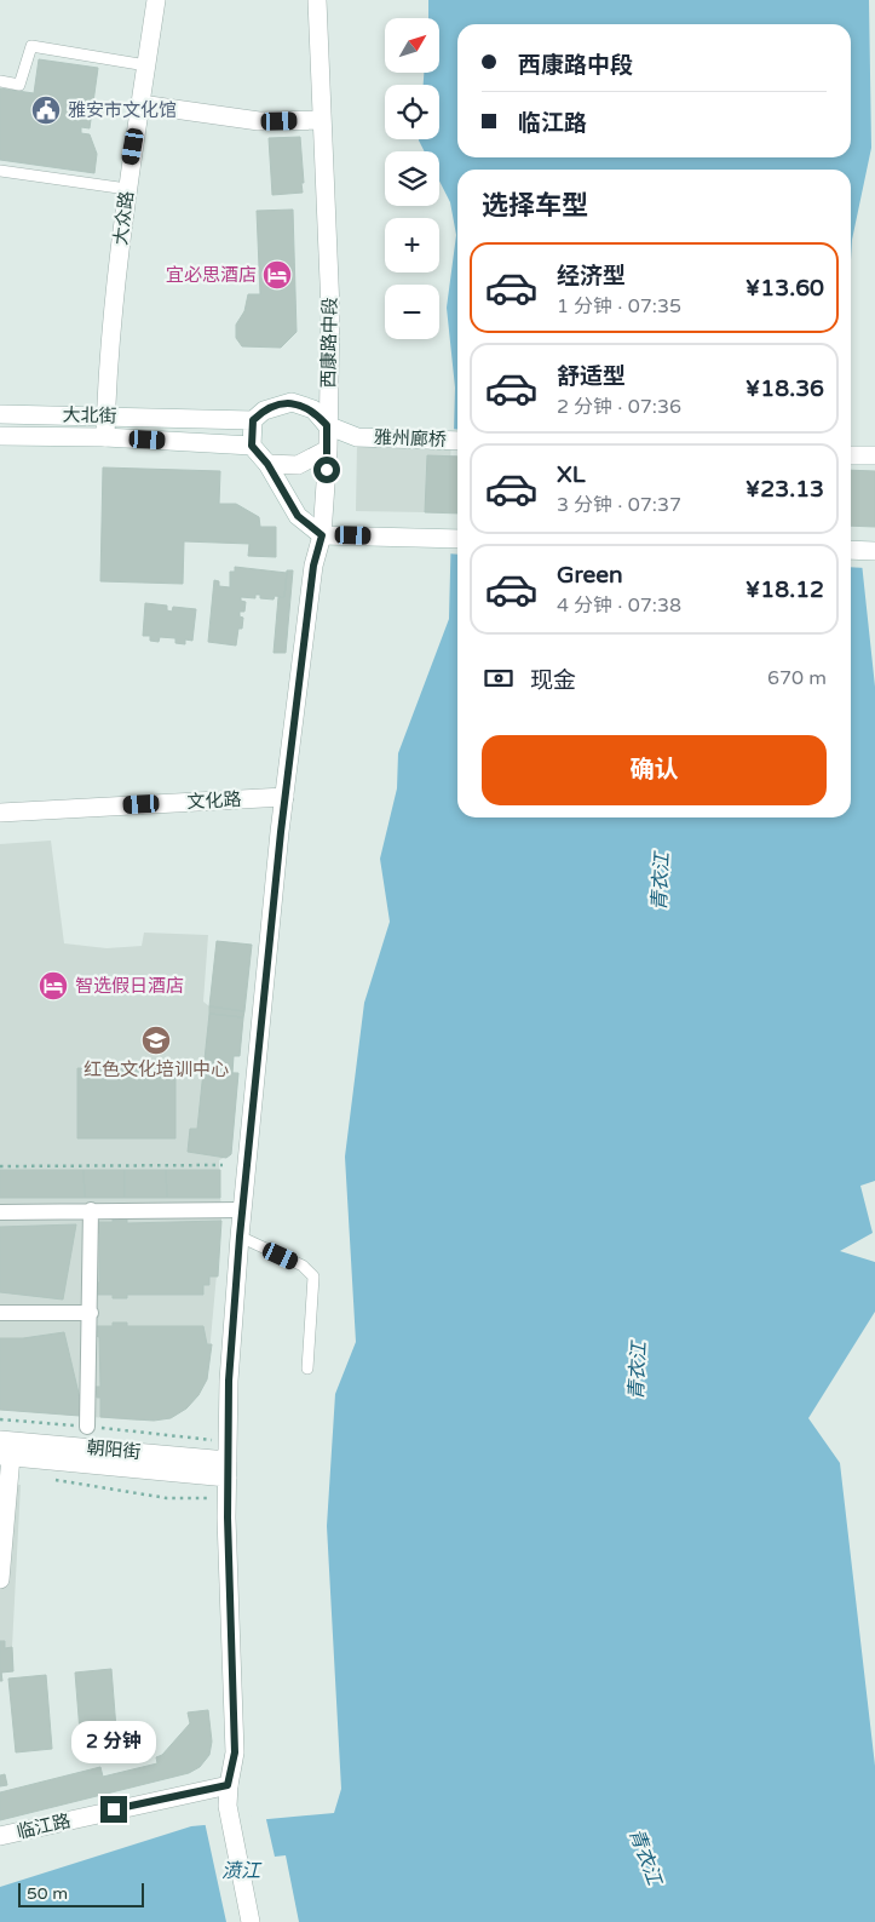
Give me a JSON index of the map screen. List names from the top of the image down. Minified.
{"streets":{"street":["大众路","西康路中段","大北街","雅州廊桥","文化路","朝阳街","临江路"]},"crossings":[["大众路","大北街"],["西康路中段","大北街"],["西康路中段","雅州廊桥"],["西康路中段","文化路"],["西康路中段","朝阳街"],["西康路中段","临江路"],["大北街","雅州廊桥"]],"water":["青衣江","𣸣江"],"places":{"public building":["雅安市文化馆"],"hotel":["宜必思酒店","智选假日酒店"],"school or university":["红色文化培训中心"]},"scale_bar":"50 m","north":"top right","page":{"map_buttons":["+","−"],"banner":["西康路中段","临江路"],"heading":"选择车型","list":[{"name":"经济型","note":"1 分钟 · 07:35","value":"¥13.60"},{"name":"舒适型","note":"2 分钟 · 07:36","value":"¥18.36"},{"name":"XL","note":"3 分钟 · 07:37","value":"¥23.13"},{"name":"Green","note":"4 分钟 · 07:38","value":"¥18.12"}],"pay":["现金","670 m"],"buttons":"确认","bubble":"2 分钟","scale":"50 m"}}
